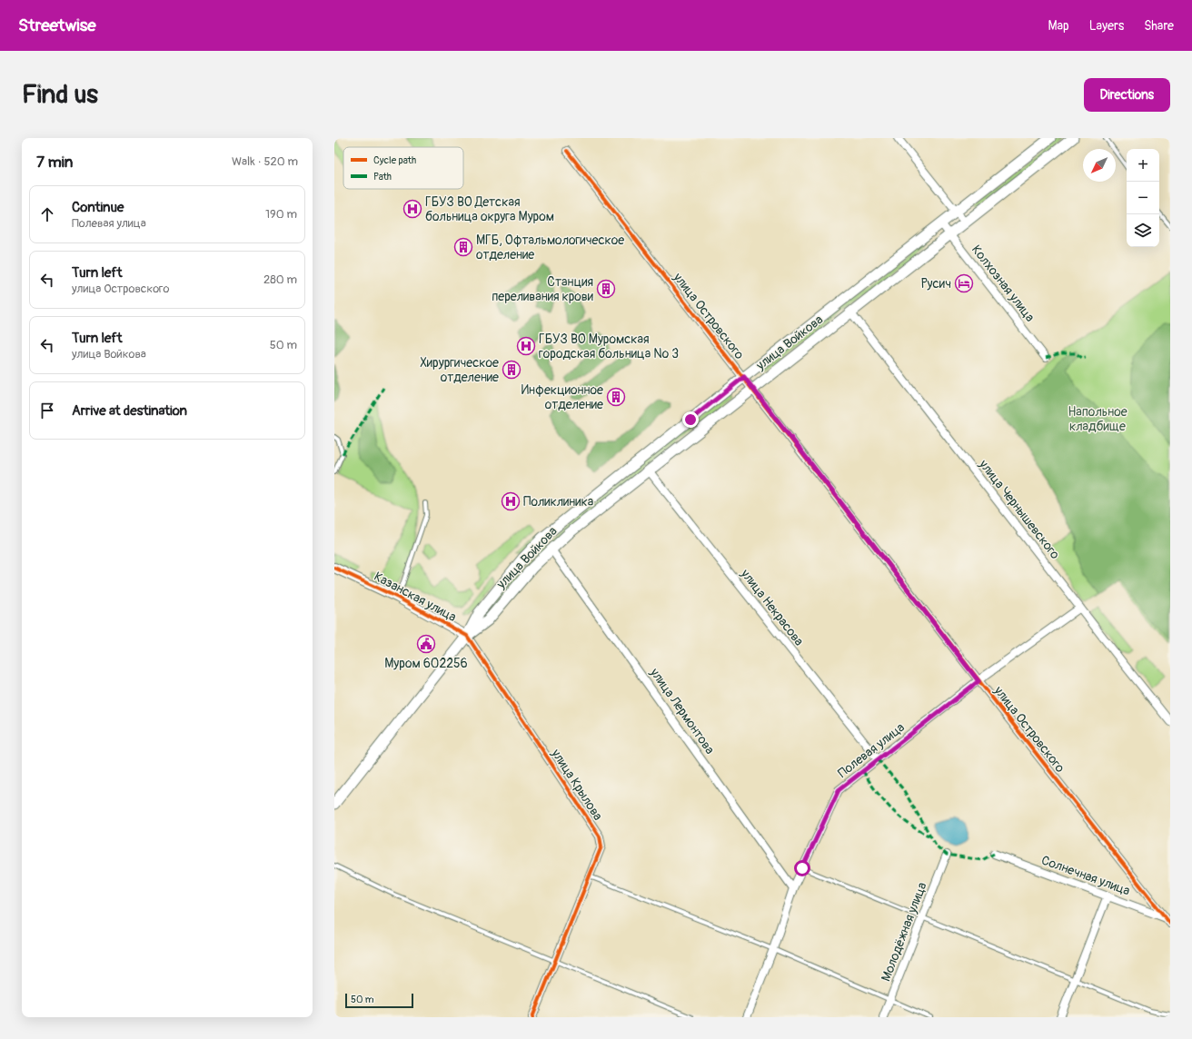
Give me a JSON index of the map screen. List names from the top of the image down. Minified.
{"streets":{"main road":["улица Войкова"],"street":["Колхозная улица","улица Островского","улица Чернышевского","Казанская улица","улица Некрасова","улица Лермонтова","Полевая улица","улица Крылова","Солнечная улица","Молодёжная улица"]},"crossings":[["Колхозная улица","улица Войкова"],["улица Островского","улица Войкова"],["улица Островского","Полевая улица"],["улица Островского","Солнечная улица"],["улица Войкова","улица Чернышевского"],["улица Войкова","Казанская улица"],["улица Войкова","улица Некрасова"],["улица Войкова","улица Лермонтова"],["улица Войкова","улица Крылова"],["улица Чернышевского","Полевая улица"],["Казанская улица","улица Крылова"],["улица Некрасова","Полевая улица"],["улица Лермонтова","Полевая улица"]],"parks":["Напольное кладбище"],"places":{"hospital":["ГБУЗ ВО Детская больница округа Муром","ГБУЗ ВО Муромская городская больница № 3","Поликлиника"],"building":["МГБ, Офтальмологическое отделение","Станция переливания крови","Хирургическое отделение","Инфекционное отделение"],"hotel":["Русич"],"public building":["Муром 602256"]},"legend":["Cycle path","Path"],"scale_bar":"50 m","north":"bottom left","page":{"header":"Streetwise","nav":["Map","Layers","Share"],"buttons":"Directions","title":"Find us","heading":["7 min","Walk · 520 m"],"map_buttons":["+","−"],"list":[["Continue","Полевая улица","190 m"],["Turn left","улица Островского","280 m"],["Turn left","улица Войкова","50 m"],"Arrive at destination"],"scale":"50 m"}}
